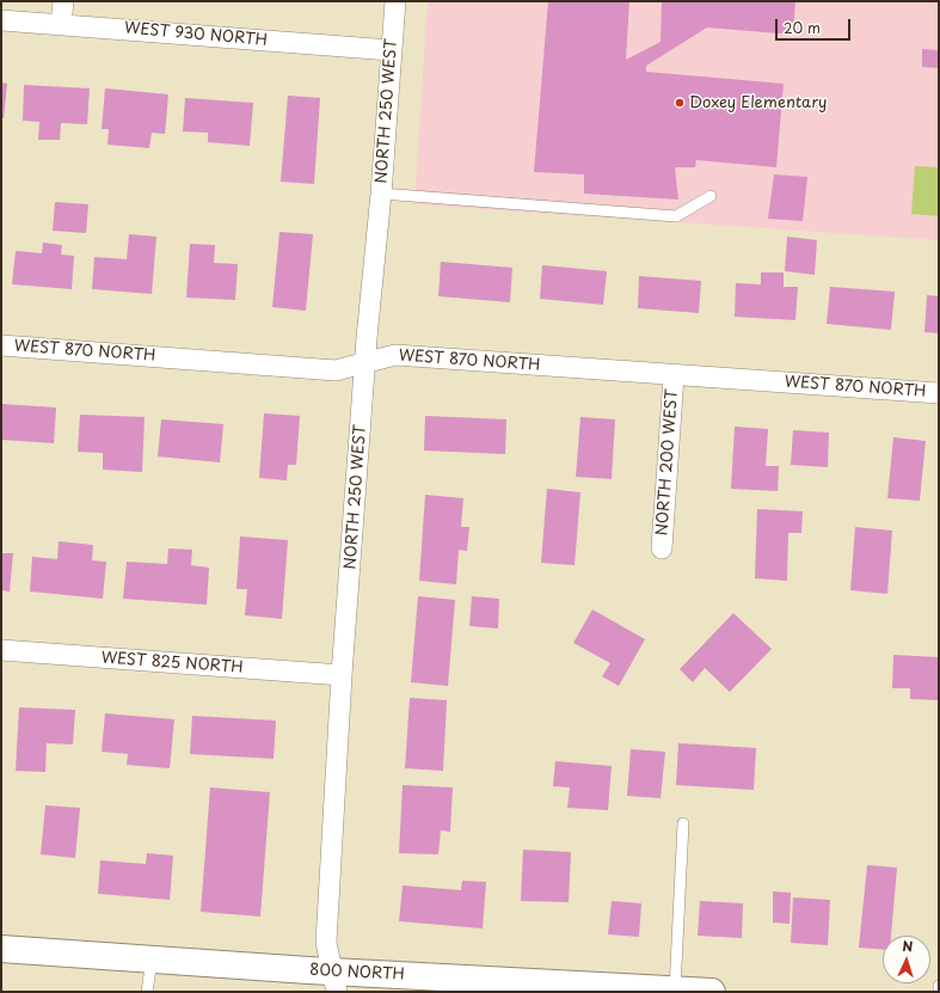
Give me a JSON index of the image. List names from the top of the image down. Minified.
{"streets":{"street":["WEST 930 NORTH","NORTH 250 WEST","WEST 870 NORTH","NORTH 200 WEST","WEST 825 NORTH","800 NORTH"]},"crossings":[["WEST 930 NORTH","NORTH 250 WEST"],["NORTH 250 WEST","WEST 870 NORTH"],["NORTH 250 WEST","WEST 825 NORTH"],["NORTH 250 WEST","800 NORTH"],["WEST 870 NORTH","NORTH 200 WEST"]],"places":["Doxey Elementary"],"scale_bar":"20 m","north":"top"}
